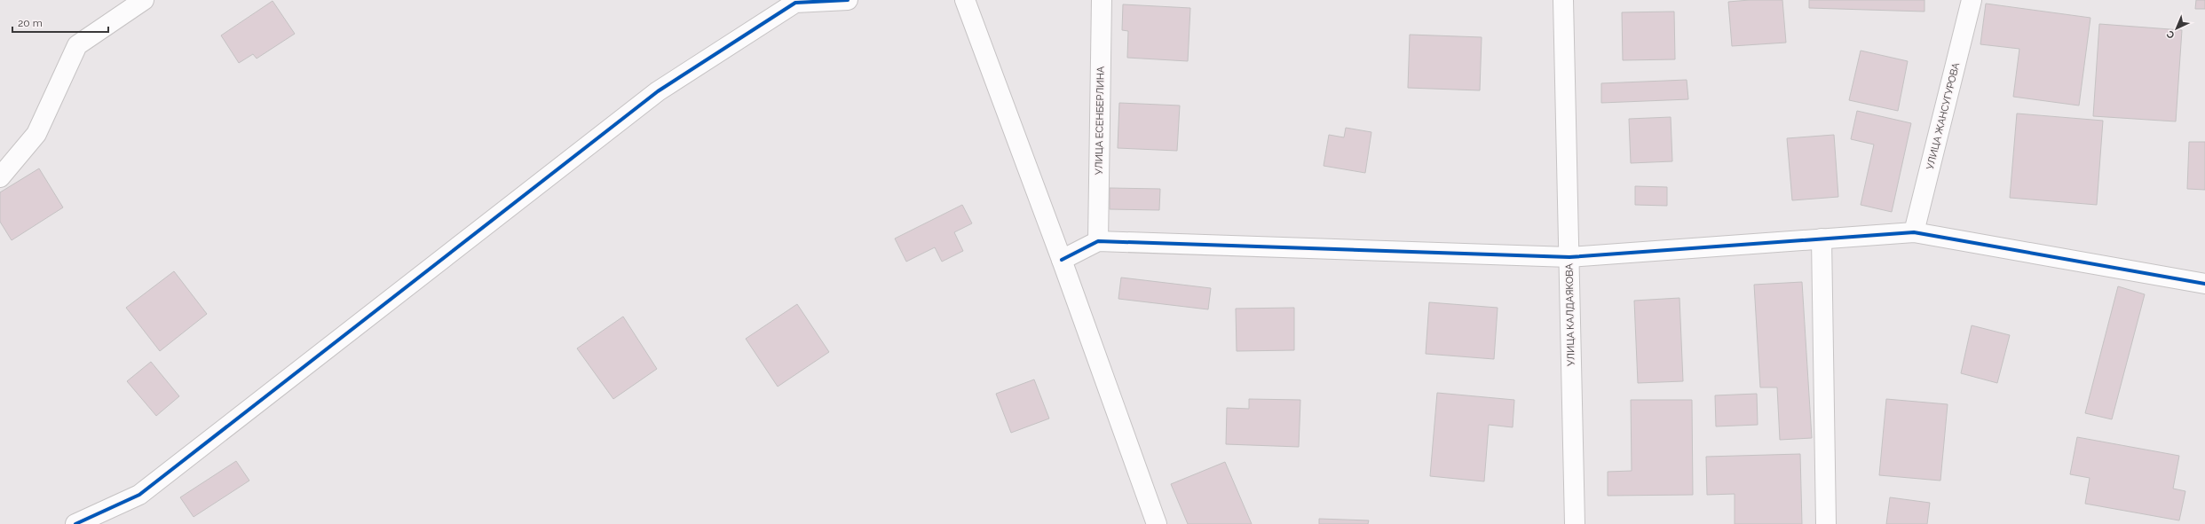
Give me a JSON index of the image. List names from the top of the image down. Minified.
{"streets":{"street":["УЛИЦА ЖАНСУГУРОВА","УЛИЦА ЕСЕНБЕРЛИНА","УЛИЦА КАЛДАЯКОВА"]},"scale_bar":"20 m","north":"bottom left"}
